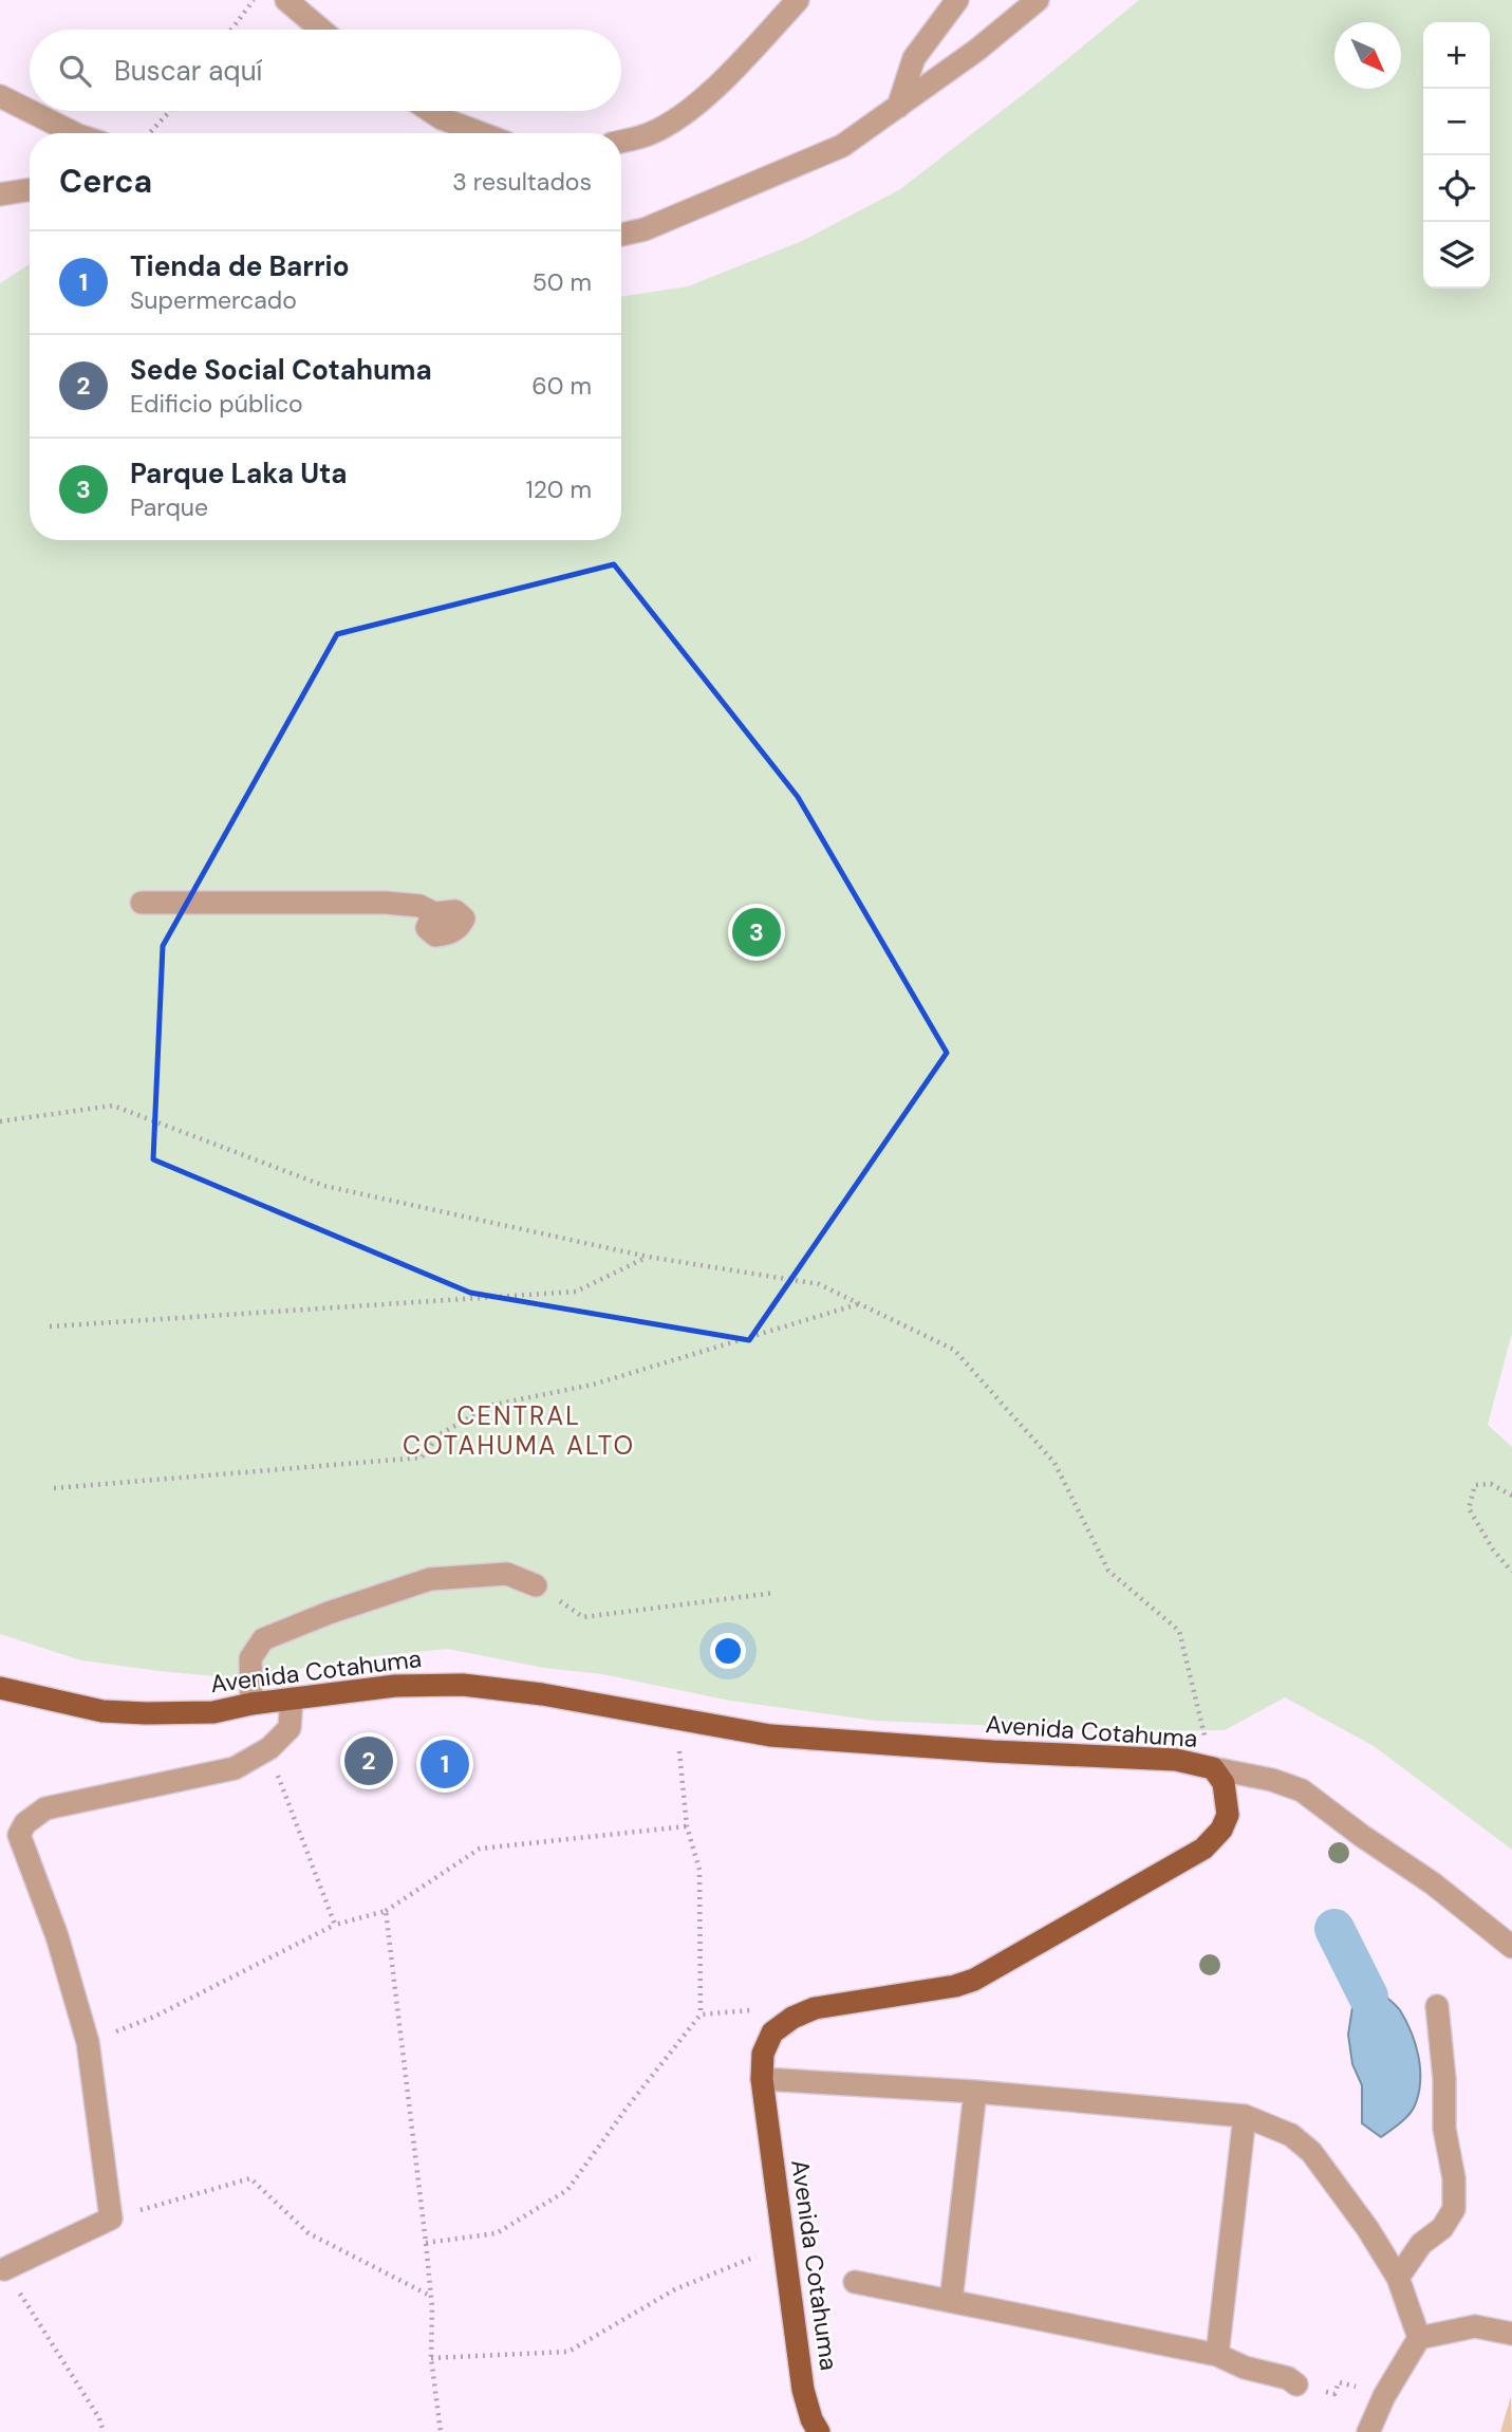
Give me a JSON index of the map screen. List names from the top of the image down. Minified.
{"streets":{"main road":["Avenida Cotahuma"]},"districts":["CENTRAL COTAHUMA ALTO"],"north":"bottom right","page":{"map_buttons":["+","−"],"search":"Buscar aquí","heading":["Cerca","3 resultados"],"list":[{"mark":"1","name":"Tienda de Barrio","note":"Supermercado","value":"50 m"},{"mark":"2","name":"Sede Social Cotahuma","note":"Edificio público","value":"60 m"},{"mark":"3","name":"Parque Laka Uta","note":"Parque","value":"120 m"}],"pins":["3","2","1"]}}
